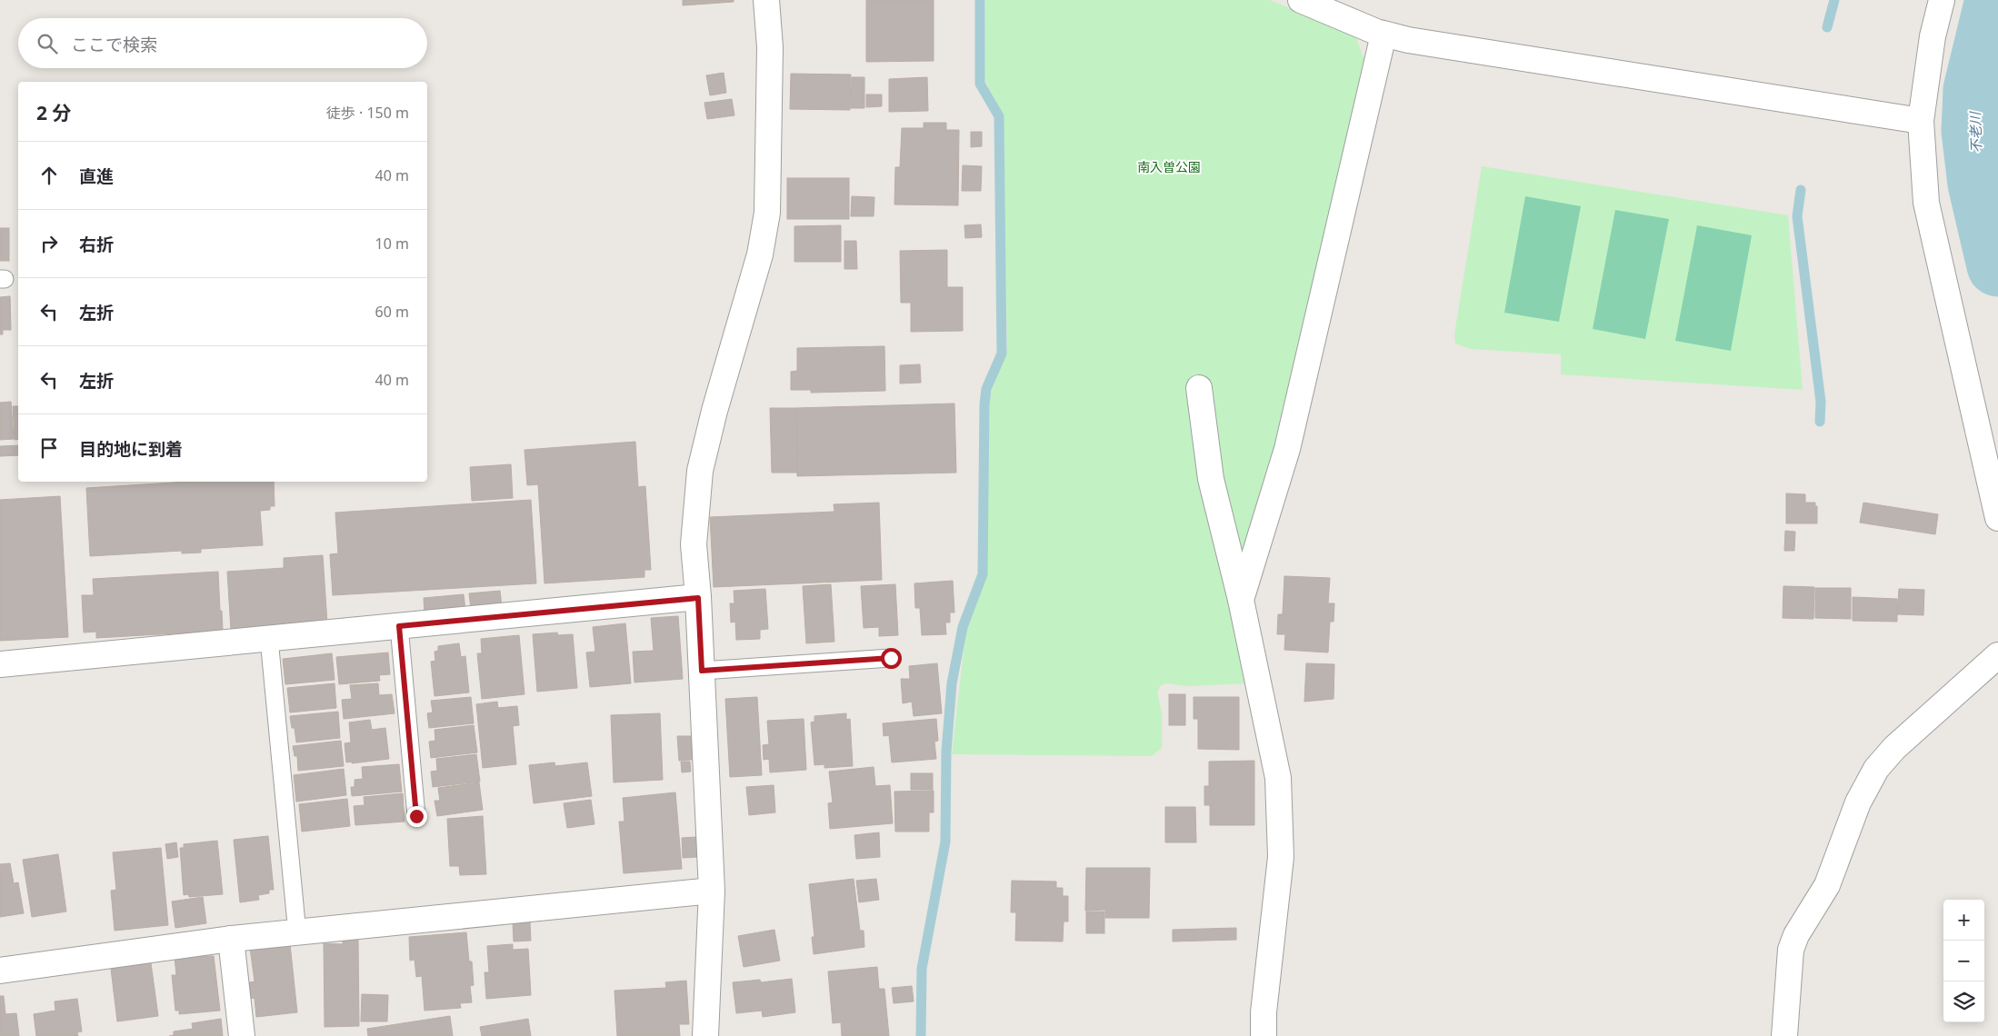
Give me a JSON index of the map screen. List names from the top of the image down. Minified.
{"water":["不老川"],"parks":["南入曽公園"],"page":{"search":"ここで検索","heading":["2 分","徒歩 · 150 m"],"list":[["直進","40 m"],["右折","10 m"],["左折","60 m"],["左折","40 m"],"目的地に到着"],"map_buttons":["+","−"]}}
